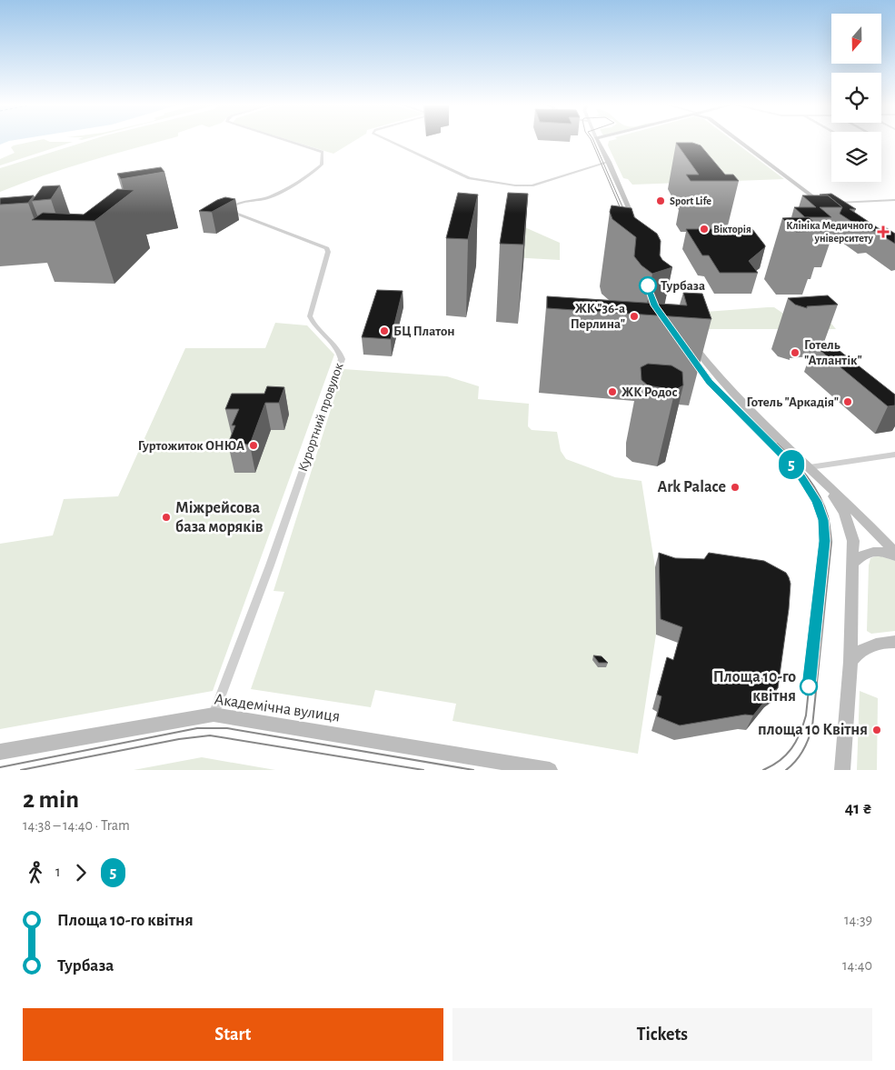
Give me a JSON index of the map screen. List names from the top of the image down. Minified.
{"streets":{"main road":["Академічна вулиця"],"street":["Курортний провулок"]},"crossings":[["Курортний провулок","Академічна вулиця"]],"places":{"other":["Sport Life","Вікторія","Турбаза","ЖК \"36-а Перлина\"","БЦ Платон","Готель \"Атлантік\"","ЖК Родос","Готель \"Аркадія\"","Гуртожиток ОНЮА","Ark Palace","Міжрейсова база моряків","Площа 10-го квітня","площа 10 Квітня"],"health":["Клініка Медичного університету"]},"lines":["tram line 5"],"north":"bottom","page":{"on_map":"5","heading":["2 min","14:38 – 14:40 · Tram","41 ₴"],"legs":["1","5"],"list":[{"name":"Площа 10-го квітня","value":"14:39"},{"name":"Турбаза","value":"14:40"}],"buttons":["Start","Tickets"]}}
